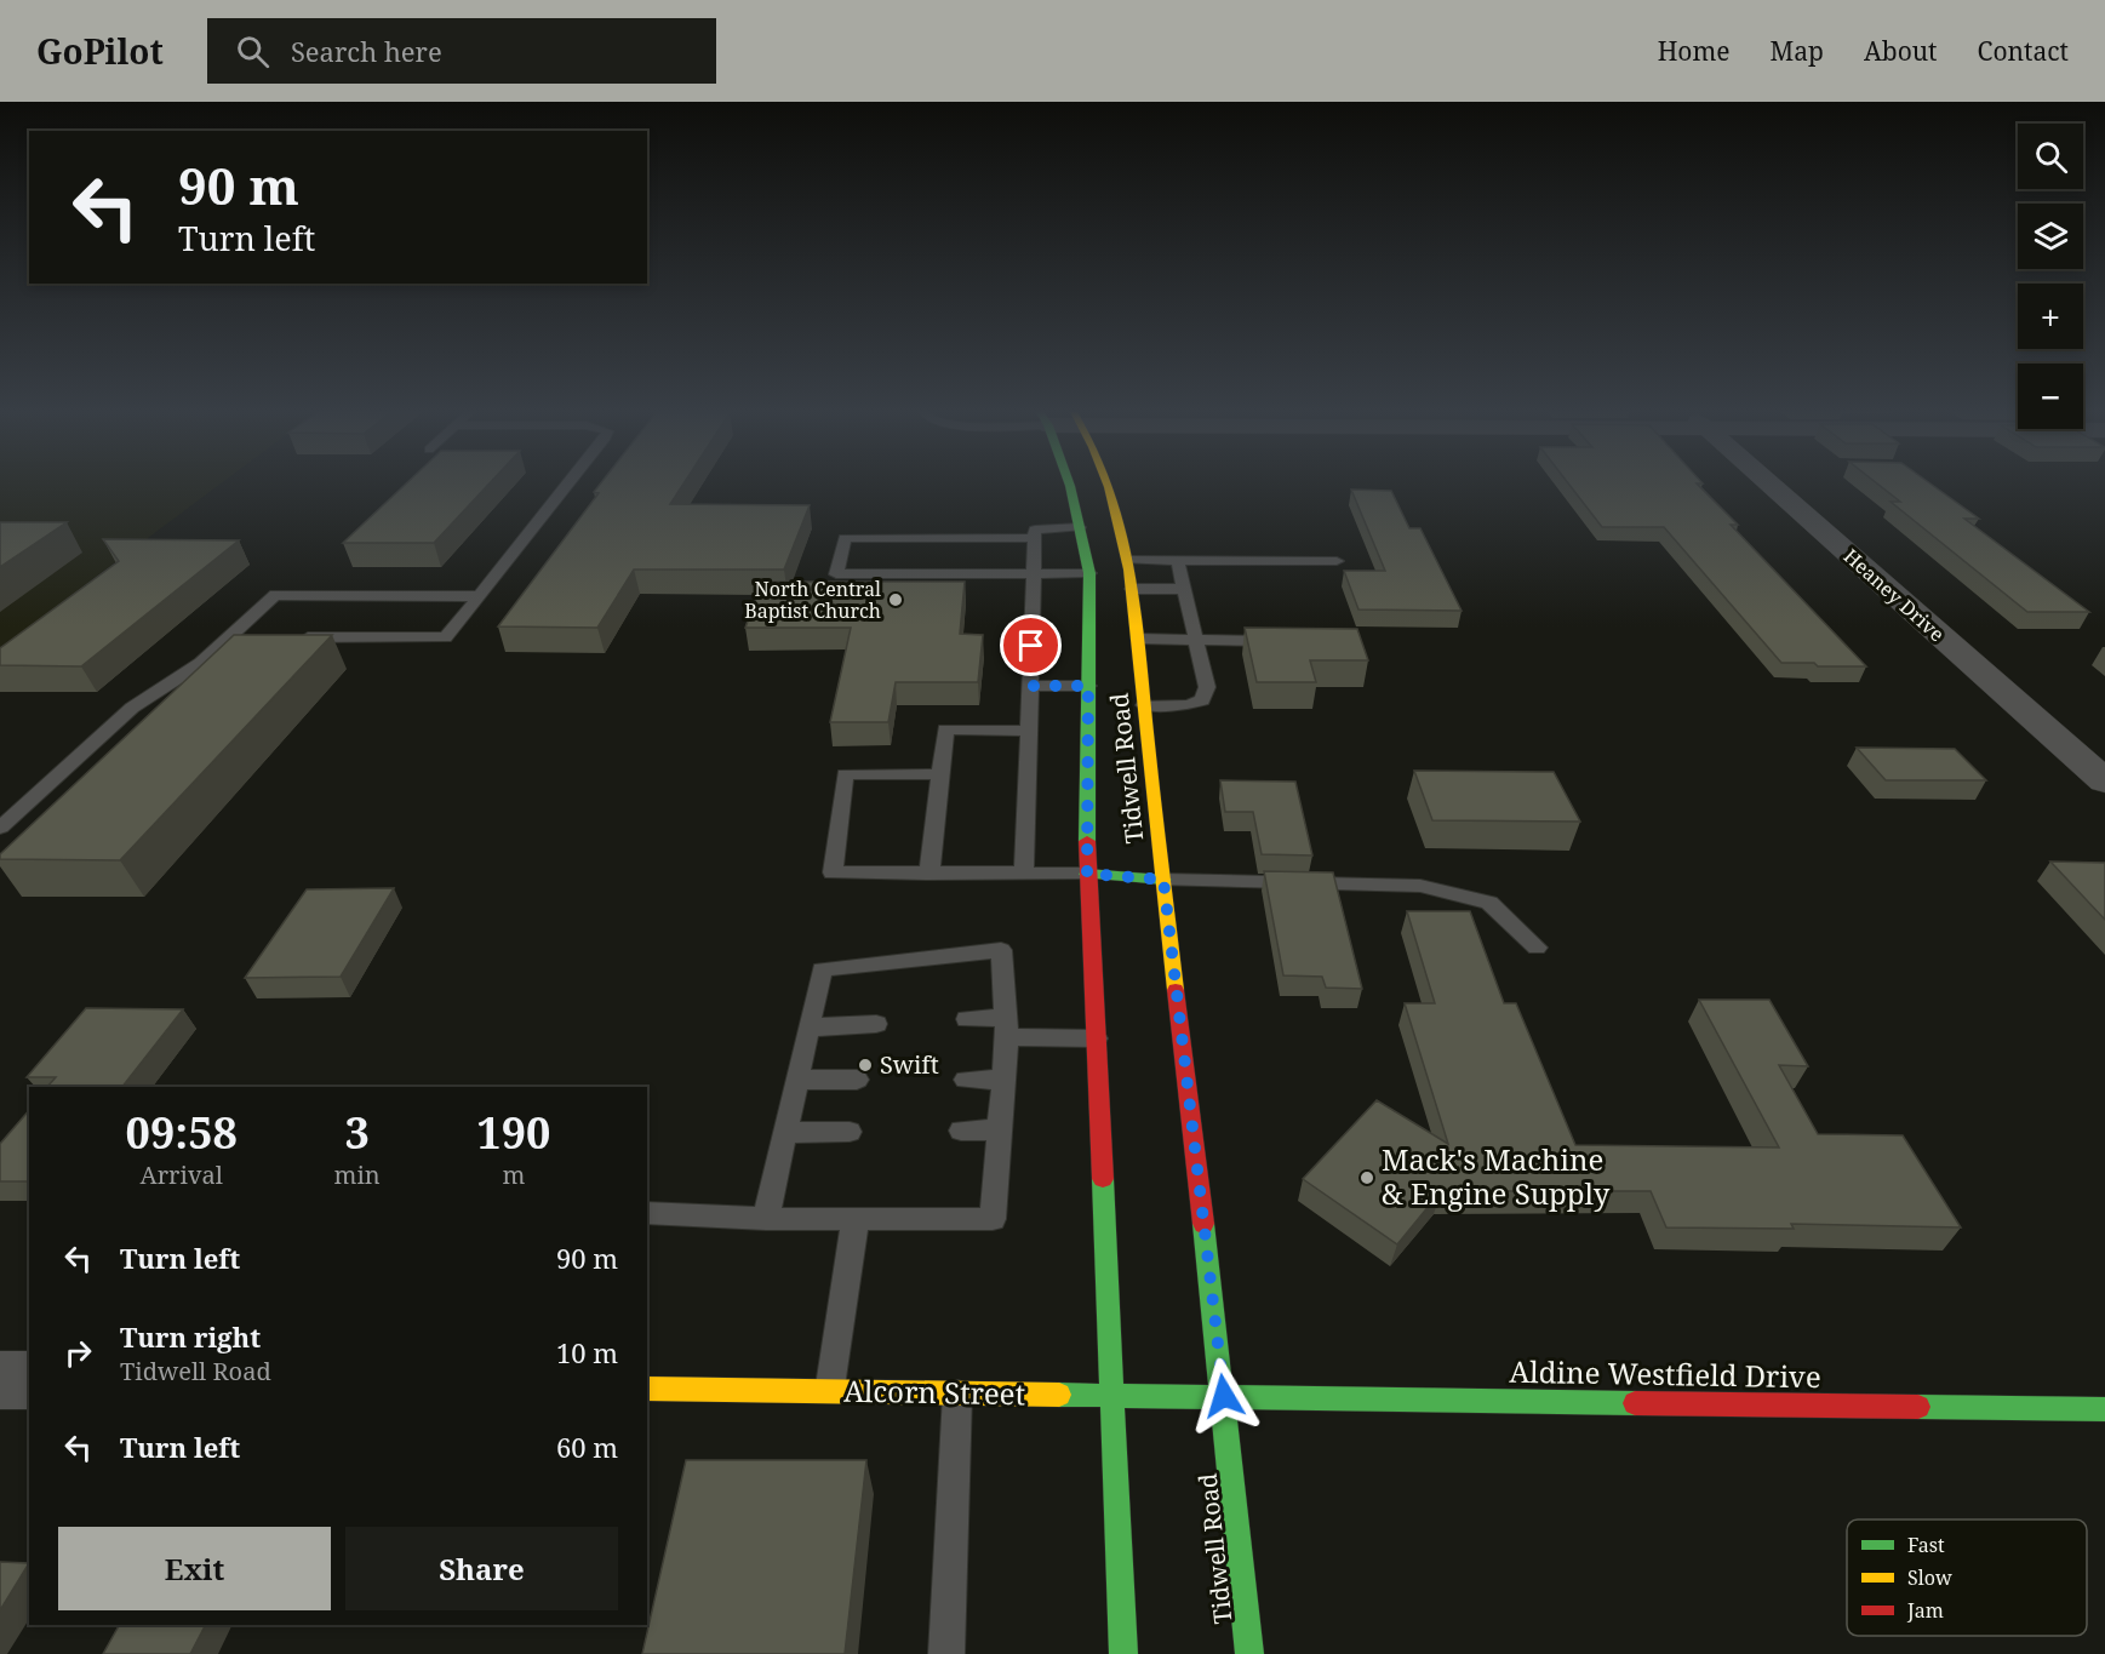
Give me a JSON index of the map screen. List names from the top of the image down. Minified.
{"streets":{"main road":["Tidwell Road","Aldine Westfield Drive","Alcorn Street"],"street":["Heaney Drive"]},"crossings":[["Tidwell Road","Aldine Westfield Drive"],["Tidwell Road","Alcorn Street"],["Aldine Westfield Drive","Alcorn Street"]],"places":["North Central Baptist Church","Swift","Mack's Machine & Engine Supply"],"legend":["Fast","Slow","Jam"],"page":{"header":"GoPilot","search":"Search here","nav":["Home","Map","About","Contact"],"map_buttons":["+","−"],"turn":["90 m","Turn left"],"eta":["09:58","Arrival","3","min","190","m"],"list":[{"name":"Turn left","value":"90 m"},{"name":"Turn right","note":"Tidwell Road","value":"10 m"},{"name":"Turn left","value":"60 m"}],"buttons":["Exit","Share"]}}
